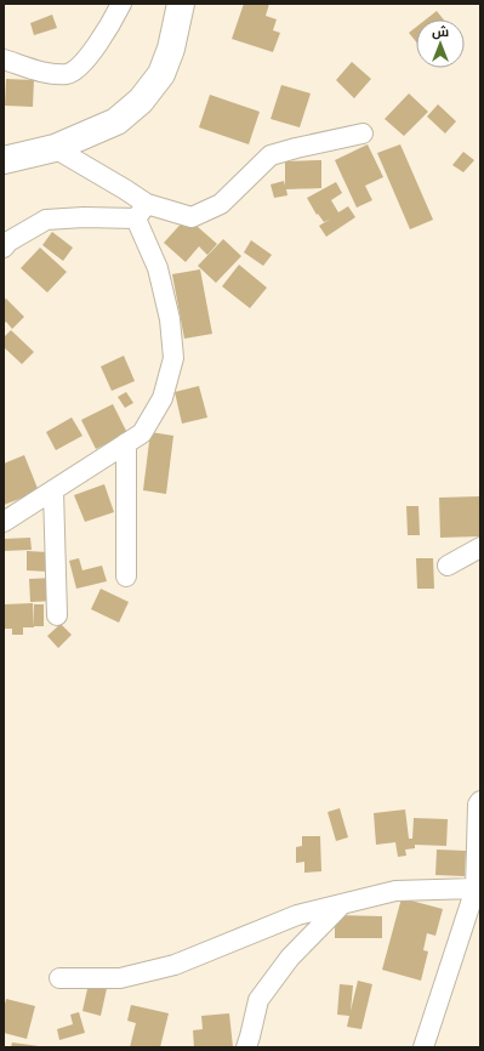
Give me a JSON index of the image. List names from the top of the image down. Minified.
{"north":"top"}
